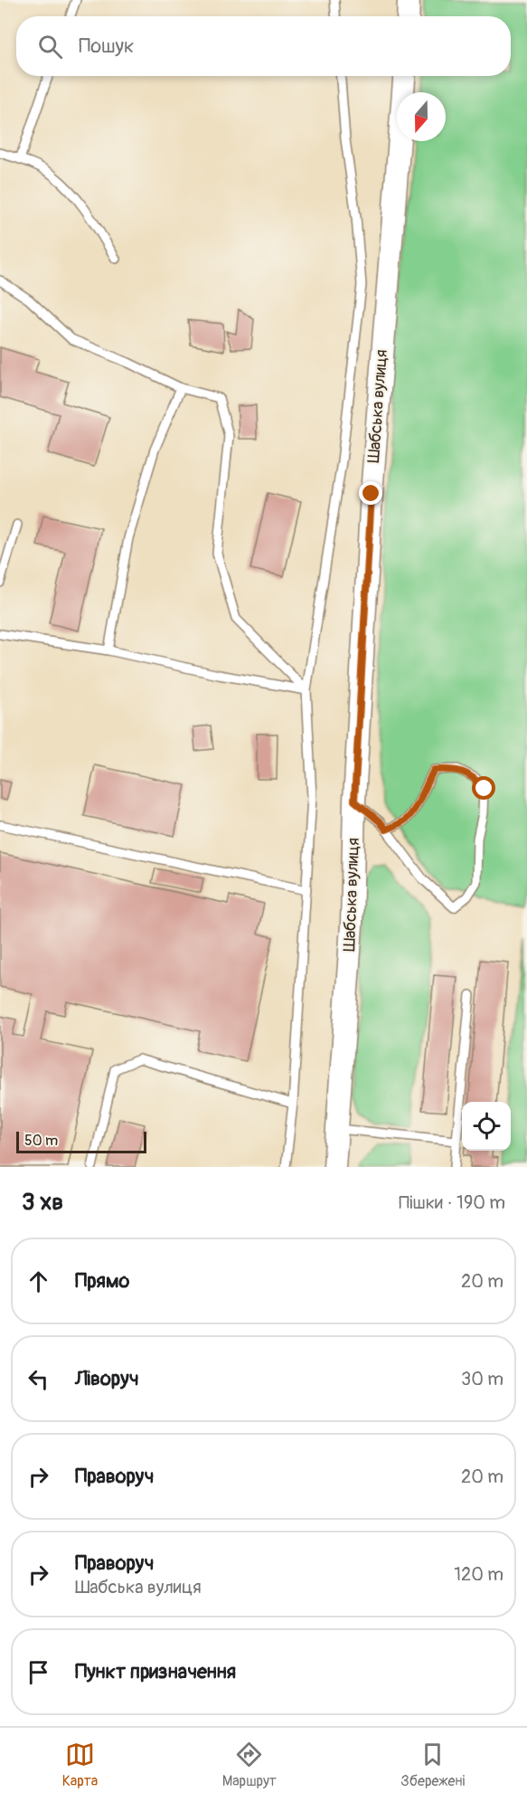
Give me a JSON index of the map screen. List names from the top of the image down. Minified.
{"streets":{"street":["Шабська вулиця"]},"scale_bar":"50 m","north":"bottom","page":{"search":"Пошук","scale":"50 m","heading":["3 хв","Пішки · 190 m"],"list":[["Прямо","20 m"],["Ліворуч","30 m"],["Праворуч","20 m"],["Праворуч","Шабська вулиця","120 m"],"Пункт призначення"],"nav":["Карта","Маршрут","Збережені"]}}
